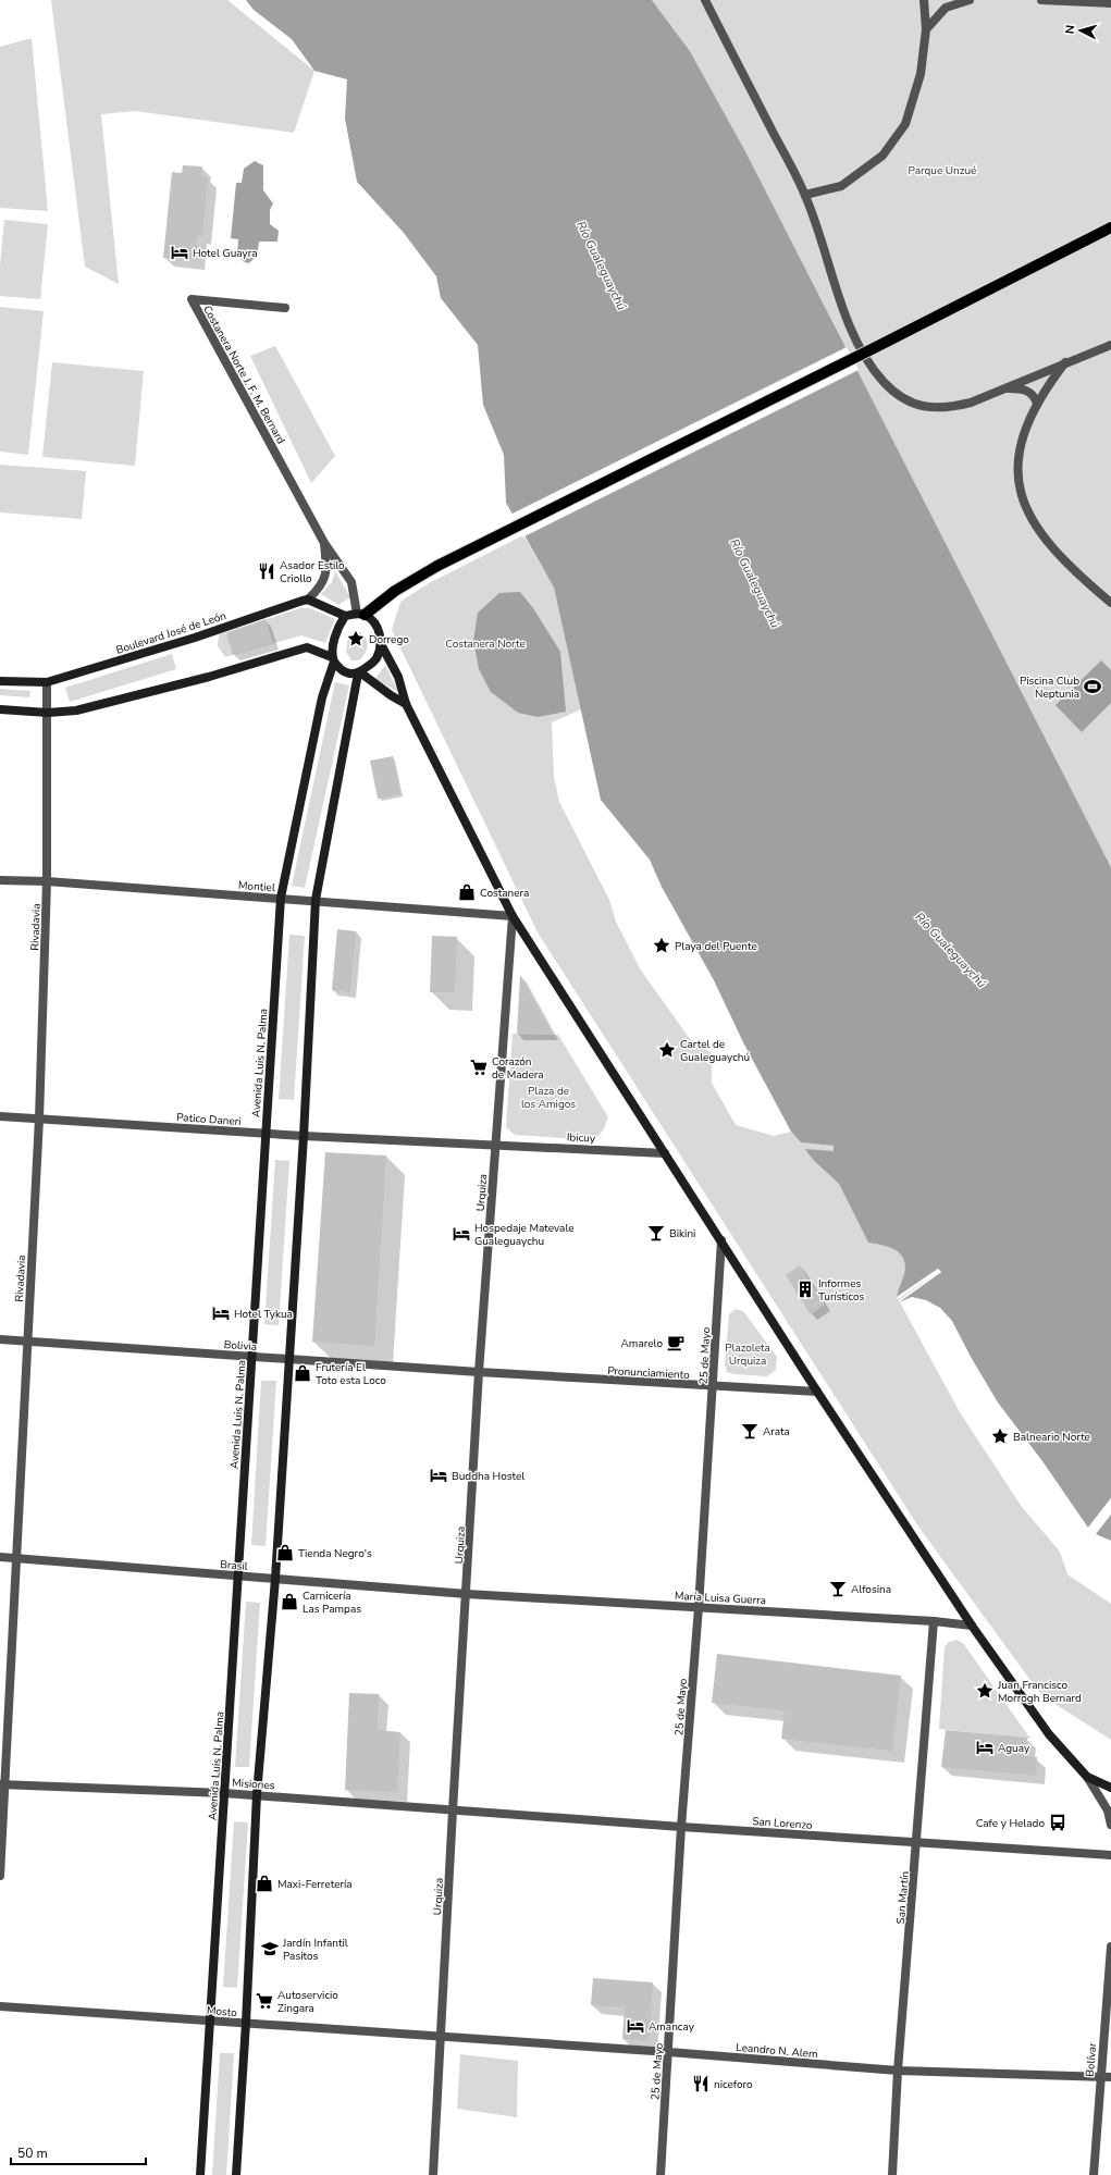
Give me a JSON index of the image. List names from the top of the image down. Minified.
{"streets":{"main road":["Boulevard José de León","Avenida Luis N. Palma"],"street":["Costanera Norte J. F. M. Bernard","Montiel","Rivadavia","Patico Daneri","Ibicuy","Urquiza","Bolivia","25 de Mayo","Pronunciamiento","Brasil","María Luisa Guerra","Misiones","San Lorenzo","San Martín","Mosto","Leandro N. Alem","Bolívar"]},"crossings":[["Costanera Norte J. F. M. Bernard","Boulevard José de León"],["Costanera Norte J. F. M. Bernard","Avenida Luis N. Palma"],["Boulevard José de León","Rivadavia"],["Montiel","Rivadavia"],["Montiel","Avenida Luis N. Palma"],["Montiel","Urquiza"],["Rivadavia","Patico Daneri"],["Rivadavia","Bolivia"],["Rivadavia","Brasil"],["Rivadavia","Misiones"],["Avenida Luis N. Palma","Patico Daneri"],["Avenida Luis N. Palma","Bolivia"],["Avenida Luis N. Palma","Brasil"],["Avenida Luis N. Palma","Misiones"],["Avenida Luis N. Palma","Mosto"],["Patico Daneri","Ibicuy"],["Patico Daneri","Urquiza"],["Ibicuy","Urquiza"],["Urquiza","Bolivia"],["Urquiza","Pronunciamiento"],["Urquiza","Brasil"],["Urquiza","María Luisa Guerra"],["Urquiza","Misiones"],["Urquiza","San Lorenzo"],["Urquiza","Mosto"],["Urquiza","Leandro N. Alem"],["Bolivia","Pronunciamiento"],["25 de Mayo","Pronunciamiento"],["25 de Mayo","María Luisa Guerra"],["25 de Mayo","San Lorenzo"],["25 de Mayo","Leandro N. Alem"],["Brasil","María Luisa Guerra"],["María Luisa Guerra","San Martín"],["Misiones","San Lorenzo"],["San Lorenzo","San Martín"],["San Martín","Leandro N. Alem"],["Mosto","Leandro N. Alem"],["Leandro N. Alem","Bolívar"]],"water":["Río Gualeguaychú"],"parks":["Parque Unzué","Costanera Norte","Plaza de los Amigos","Plazoleta Urquiza"],"places":{"hotel":["Hotel Guayra","Hospedaje Matevale Gualeguaychu","Hotel Tykua","Buddha Hostel","Aguay","Amancay"],"restaurant":["Asador Estilo Criollo","niceforo"],"place":["Dorrego","Playa del Puente","Cartel de Gualeguaychú","Balneario Norte","Juan Francisco Morrogh Bernard"],"sports":["Piscina Club Neptunia"],"shop":["Costanera","Frutería El Toto esta Loco","Tienda Negro's","Carnicería Las Pampas","Maxi-Ferretería"],"supermarket":["Corazón de Madera","Autoservicio Zingara"],"bar":["Bikini","Arata","Alfosina"],"building":["Informes Turísticos"],"cafe":["Amarelo"],"bus stop":["Cafe y Helado"],"school or university":["Jardín Infantil Pasitos"]},"scale_bar":"50 m","north":"left"}
